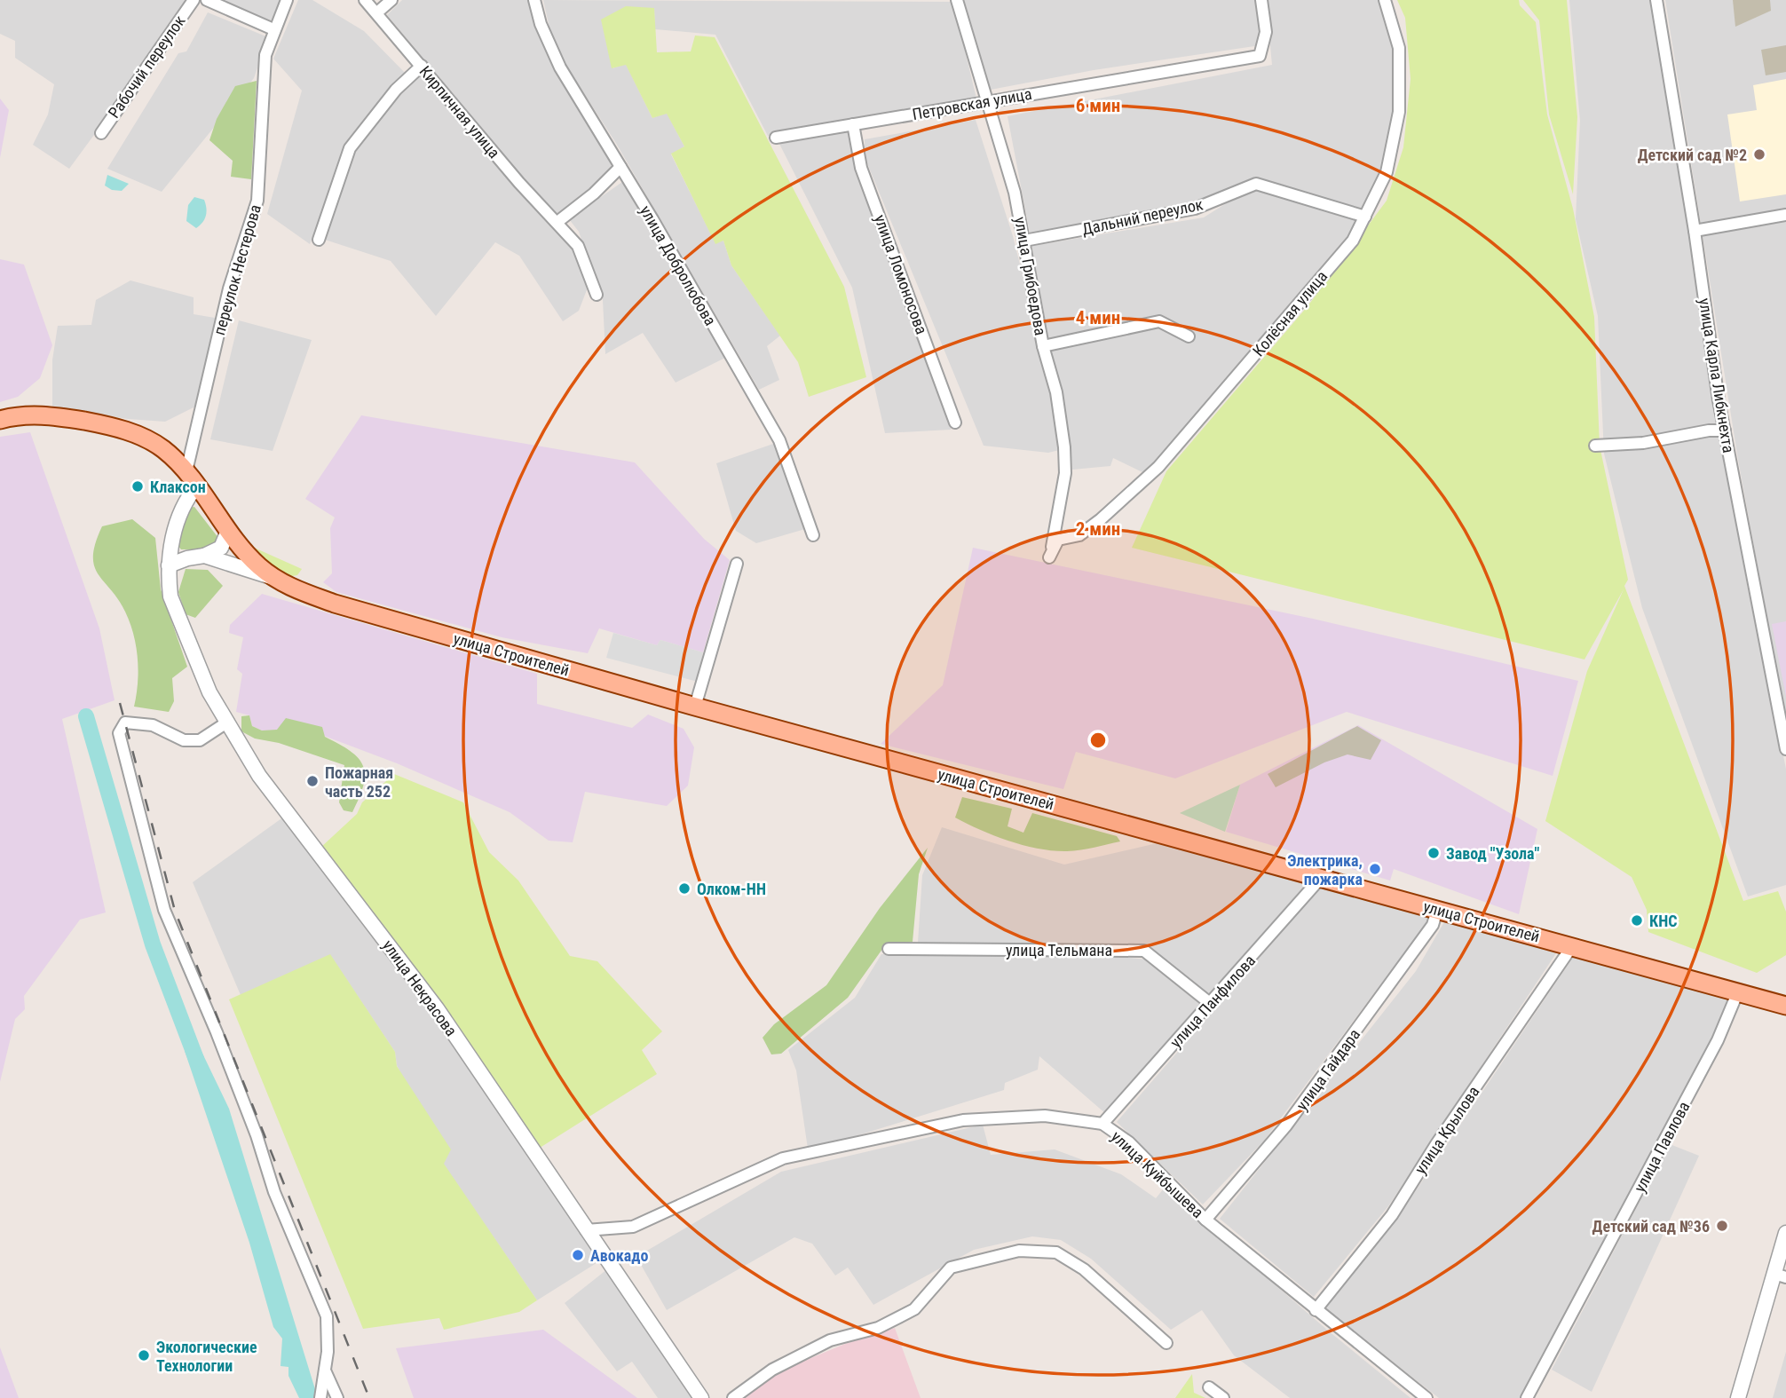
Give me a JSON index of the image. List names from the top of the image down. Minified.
{"streets":{"main road":["улица Строителей"],"street":["Рабочий переулок","Петровская улица","Кирпичная улица","Дальний переулок","улица Добролюбова","переулок Нестерова","улица Ломоносова","улица Грибоедова","Колёсная улица","улица Карла Либкнехта","улица Тельмана","улица Некрасова","улица Панфилова","улица Гайдара","улица Крылова","улица Павлова","улица Куйбышева"]},"crossings":[["Петровская улица","улица Ломоносова"],["Петровская улица","улица Грибоедова"],["Дальний переулок","улица Грибоедова"],["Дальний переулок","Колёсная улица"],["переулок Нестерова","улица Строителей"],["переулок Нестерова","улица Некрасова"],["улица Грибоедова","Колёсная улица"],["улица Строителей","улица Некрасова"],["улица Строителей","улица Панфилова"],["улица Строителей","улица Гайдара"],["улица Строителей","улица Крылова"],["улица Строителей","улица Павлова"],["улица Тельмана","улица Панфилова"],["улица Некрасова","улица Куйбышева"],["улица Панфилова","улица Куйбышева"],["улица Гайдара","улица Куйбышева"],["улица Крылова","улица Куйбышева"]],"places":["Детский сад №2","Клаксон","Пожарная часть 252","Завод \"Узола\"","Электрика, пожарка","Олком-НН","КНС","Детский сад №36","Авокадо","Экологические Технологии"],"rings":["6 мин","4 мин","2 мин"]}
